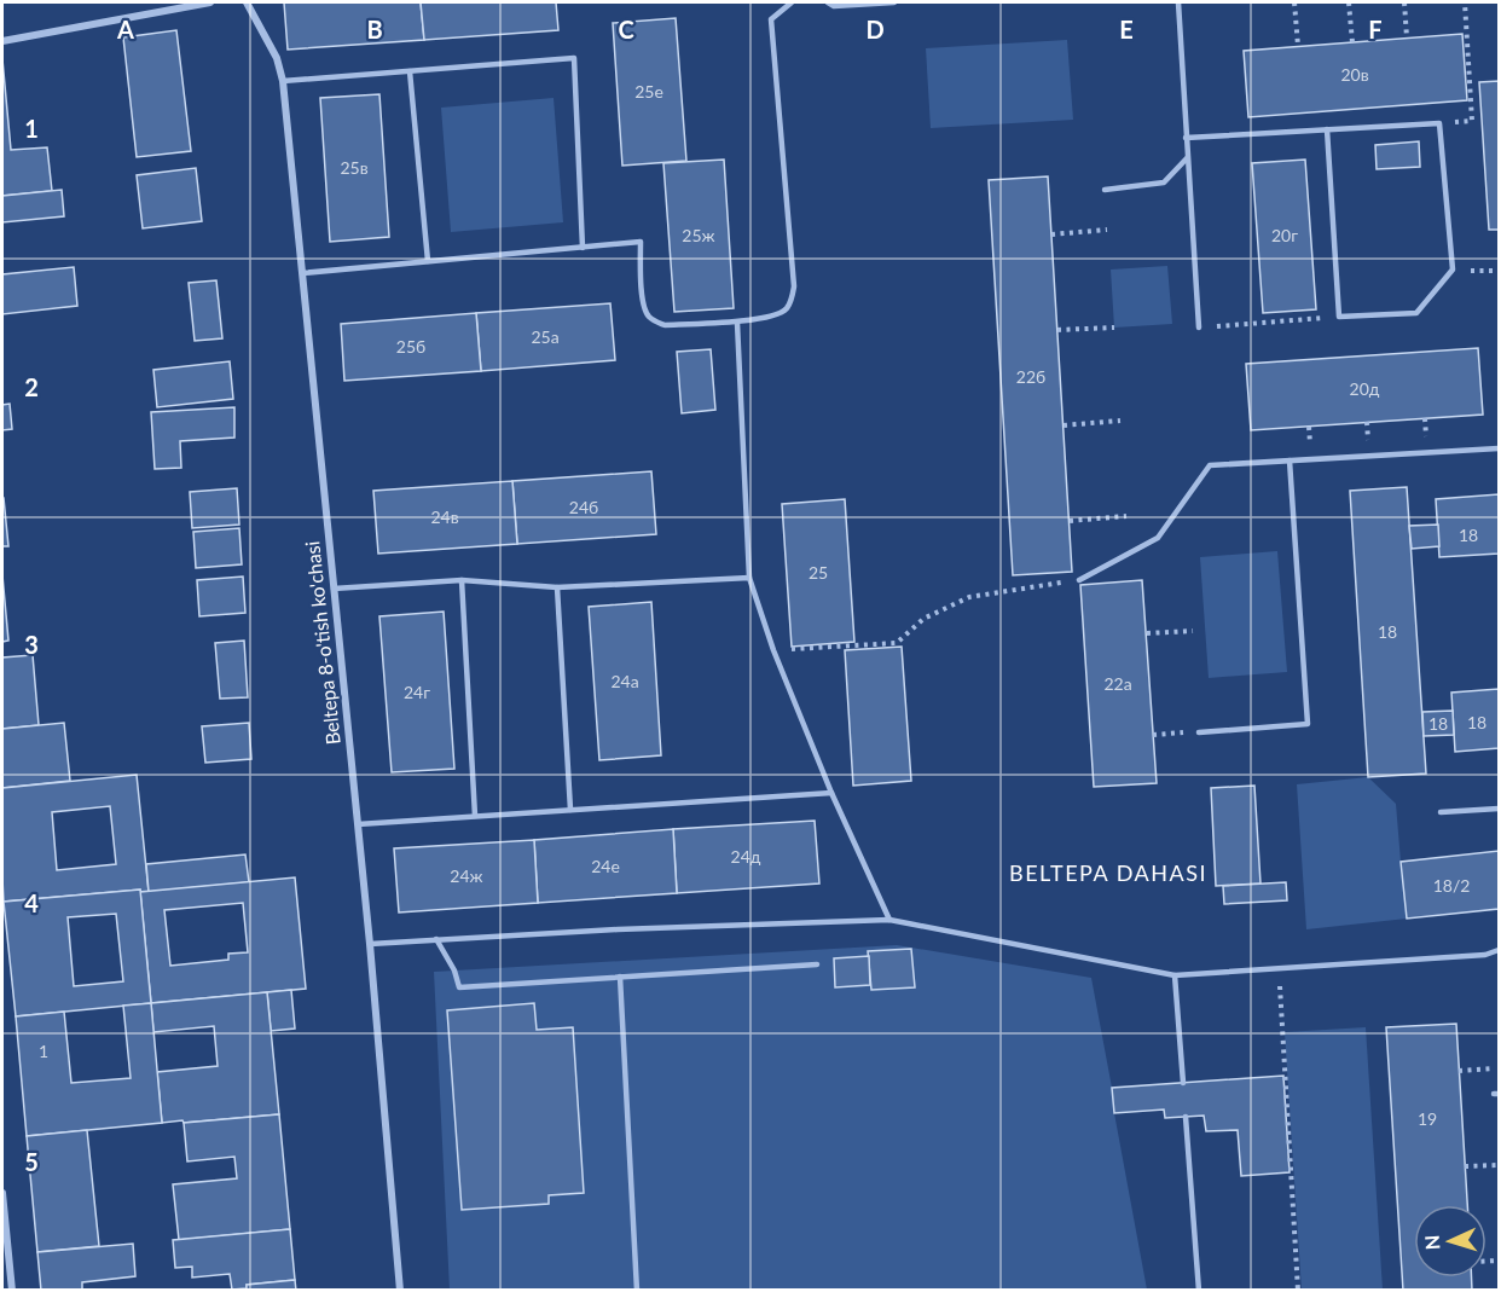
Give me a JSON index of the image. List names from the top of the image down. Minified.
{"streets":{"street":["Beltepa 8-o'tish ko'chasi"]},"districts":["BELTEPA DAHASI"],"house_numbers":["20в","25е","25в","25ж","20г","25а","25б","22б","20д","24б","24в","18","25","18","24а","22а","24г","18","18","24д","24е","24ж","18/2","1","19"],"north":"left","grid":{"columns":["A","B","C","D","E","F"],"rows":["1","2","3","4","5"]}}
